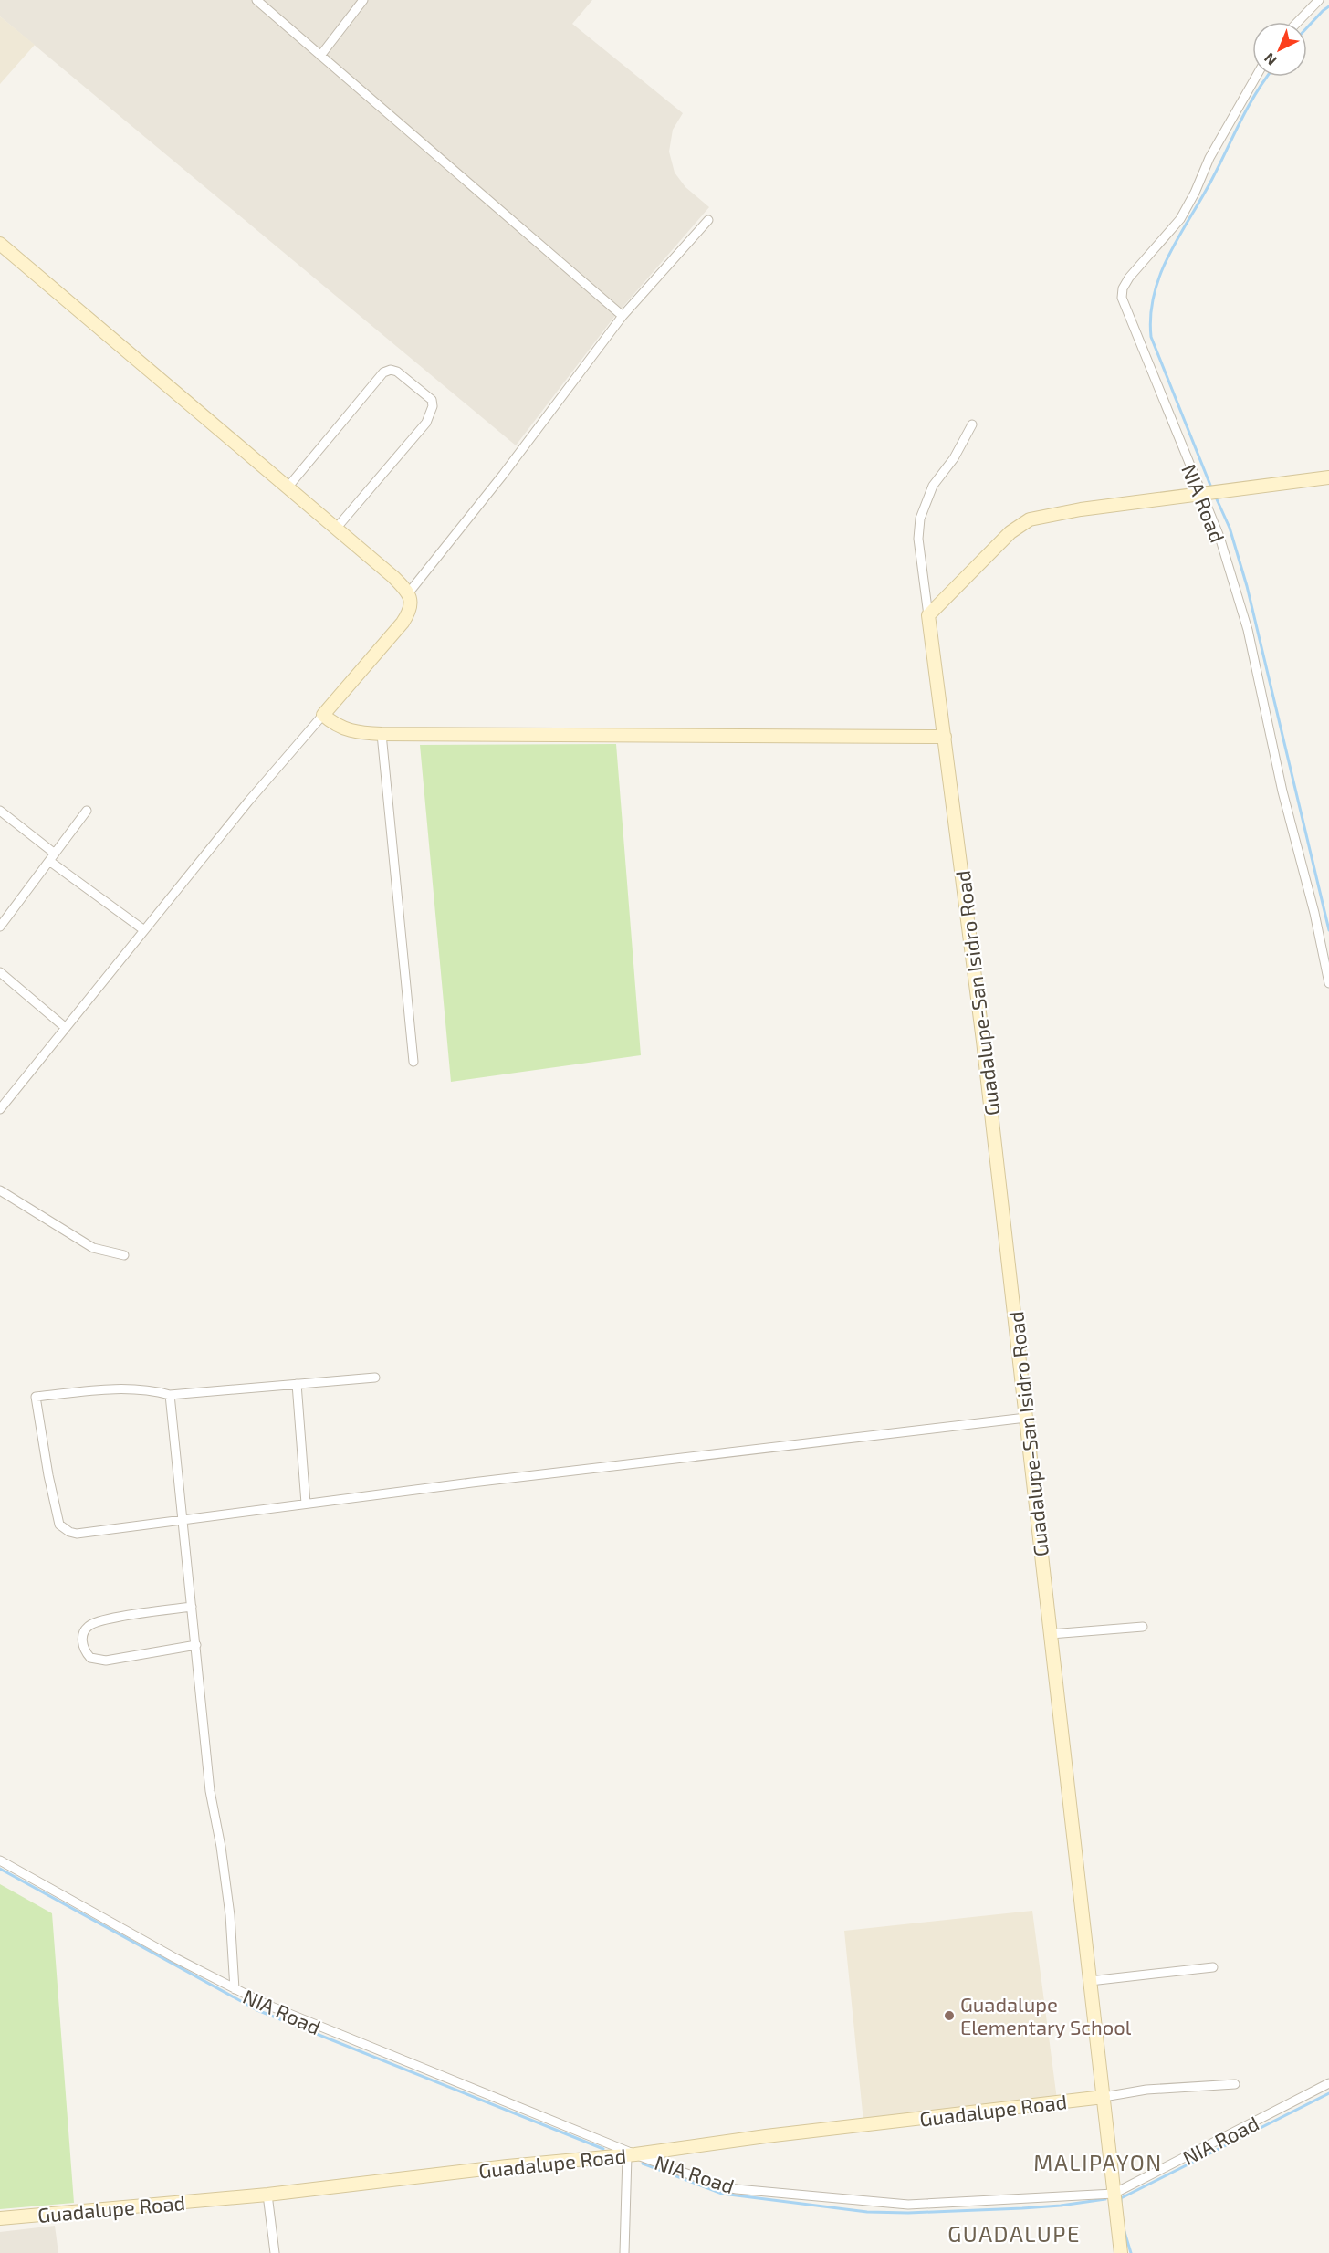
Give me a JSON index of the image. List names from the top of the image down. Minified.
{"streets":{"street":["NIA Road","Guadalupe-San Isidro Road","Guadalupe Road"]},"crossings":[["NIA Road","Guadalupe-San Isidro Road"],["NIA Road","Guadalupe Road"],["Guadalupe-San Isidro Road","Guadalupe Road"]],"districts":["MALIPAYON","GUADALUPE"],"places":["Guadalupe Elementary School"],"north":"bottom left"}
